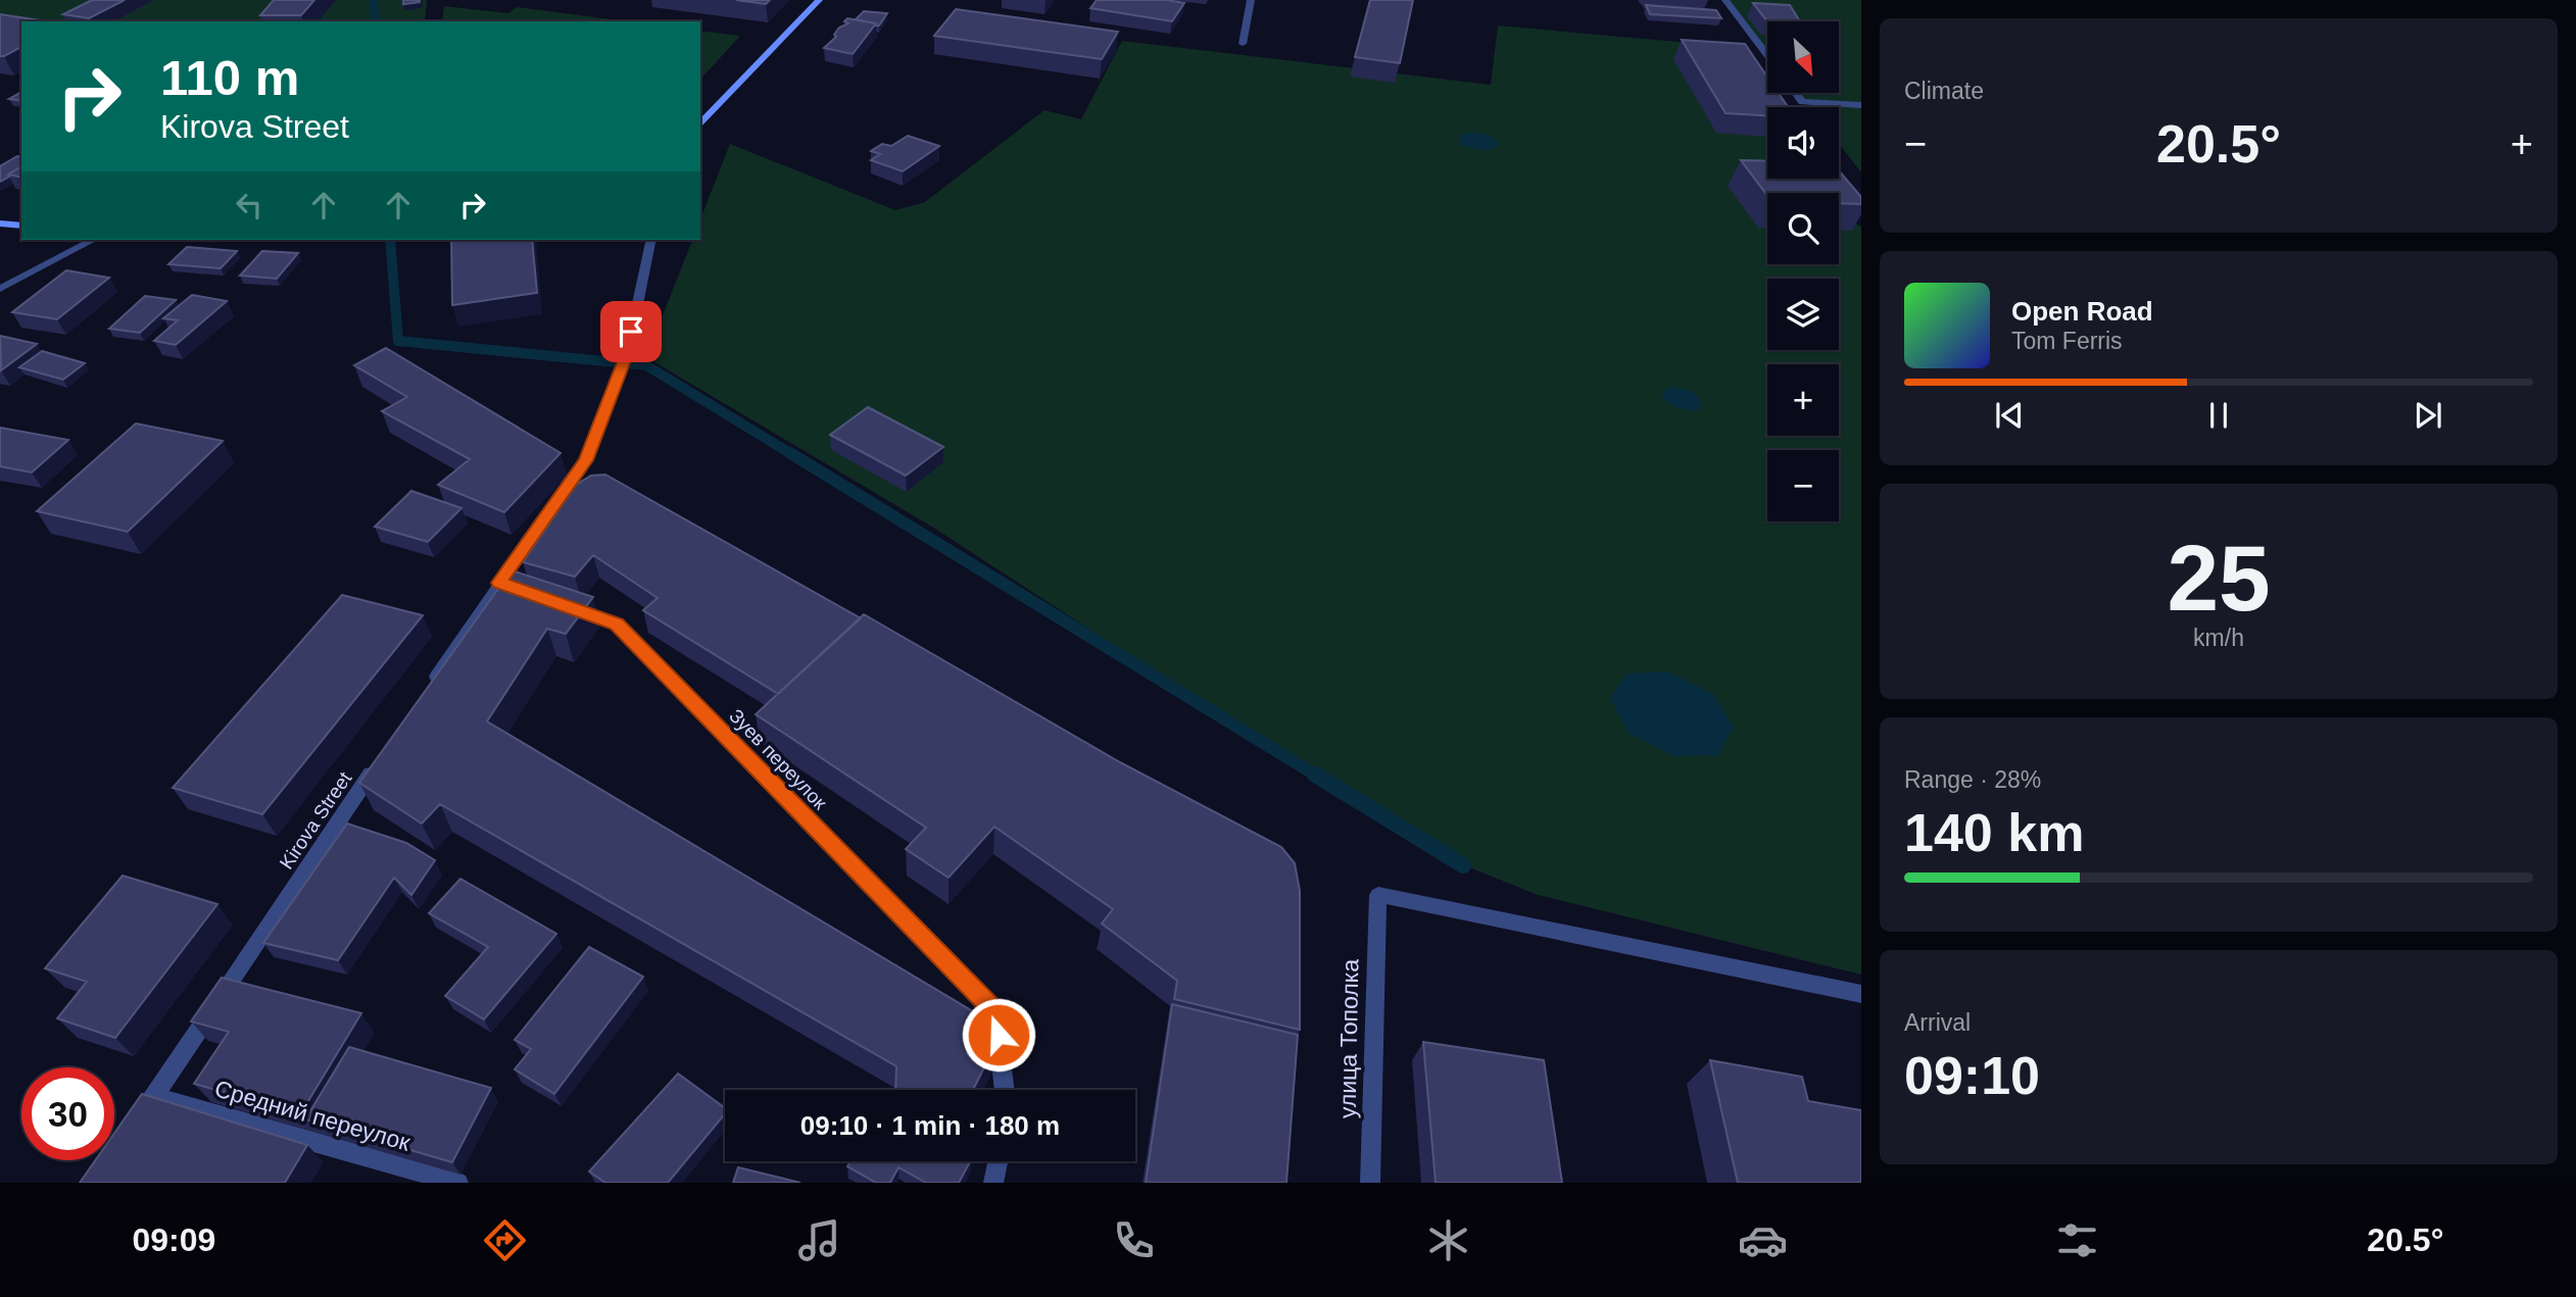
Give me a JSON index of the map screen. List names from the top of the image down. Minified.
{"streets":{"street":["Зуев переулок","Kirova Street","улица Тополка","Средний переулок"]},"crossings":[["Kirova Street","Средний переулок"]],"north":"bottom right","page":{"tile":["Climate",["25","km/h"],["Range · 28%","140 km"],["Arrival","09:10"]],"map_buttons":["+","−"],"turn":["110 m","Kirova Street"],"heat":["−","20.5°","+"],"song":["Open Road","Tom Ferris"],"limit":"30","trip":"09:10 · 1 min · 180 m","tabs":["09:09","20.5°"]}}
